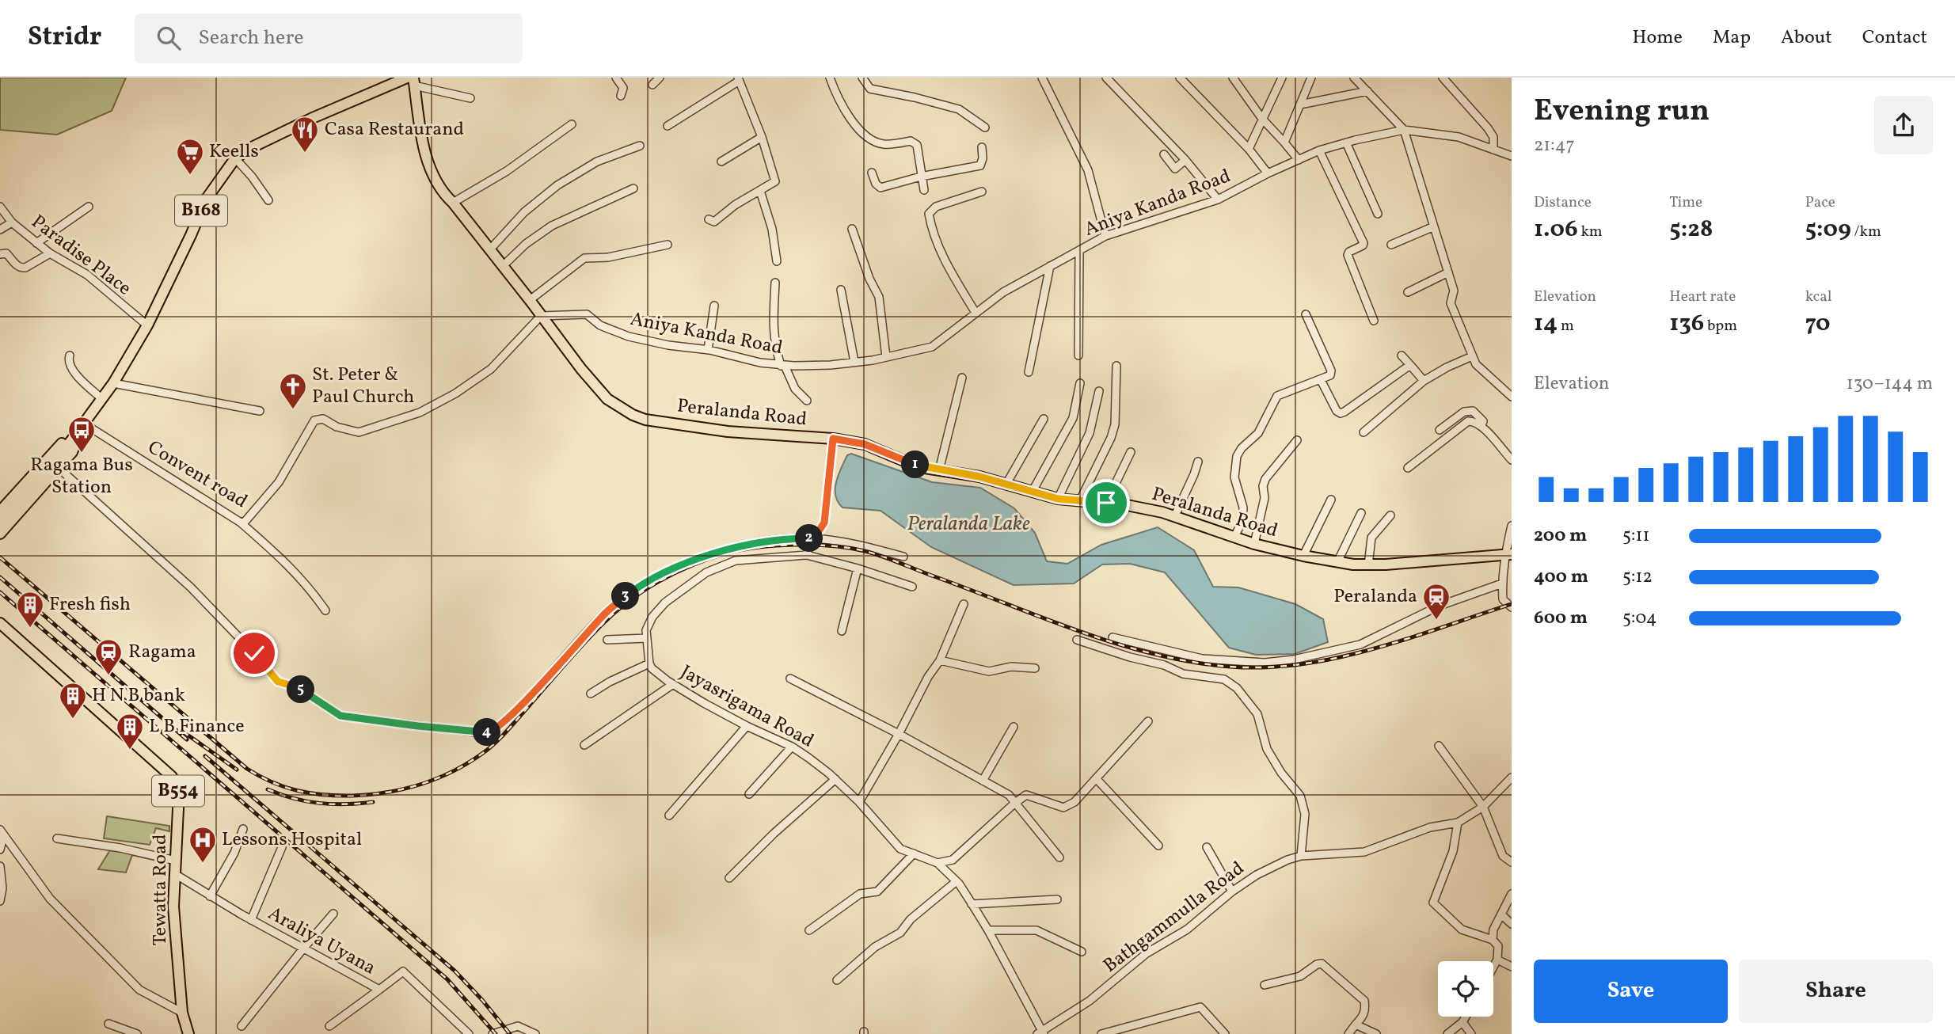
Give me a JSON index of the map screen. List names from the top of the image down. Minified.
{"streets":{"main road":["B168","Peralanda Road","B554","Tewatta Road"],"street":["Aniya Kanda Road","Paradise Place","Convent road","Jayasrigama Road","Bathgammulla Road","Araliya Uyana"]},"crossings":[["Aniya Kanda Road","Peralanda Road"],["Aniya Kanda Road","Convent road"],["B168","Paradise Place"],["B168","Convent road"],["Peralanda Road","Convent road"],["Jayasrigama Road","Bathgammulla Road"],["Tewatta Road","Araliya Uyana"]],"water":["Peralanda Lake"],"places":{"restaurant":["Casa Restaurand"],"supermarket":["Keells"],"church":["St. Peter & Paul Church"],"bus stop":["Ragama Bus Station"],"station":["Peralanda","Ragama"],"building":["Fresh fish","H N B bank","L B Finance"],"hospital":["Lessons Hospital"]},"page":{"header":"Stridr","search":"Search here","nav":["Home","Map","About","Contact"],"heading":["Evening run","21:47"],"stats":[["Distance","1.06 km"],["Time","5:28"],["Pace","5:09 /km"],["Elevation","14 m"],["Heart rate","136 bpm"],["kcal","70"]],"chart":["Elevation","130–144 m"],"pins":["1","2","3","5","4"],"list":[{"name":"200 m","note":"5:11"},{"name":"400 m","note":"5:12"},{"name":"600 m","note":"5:04"}],"buttons":["Save","Share"]}}
